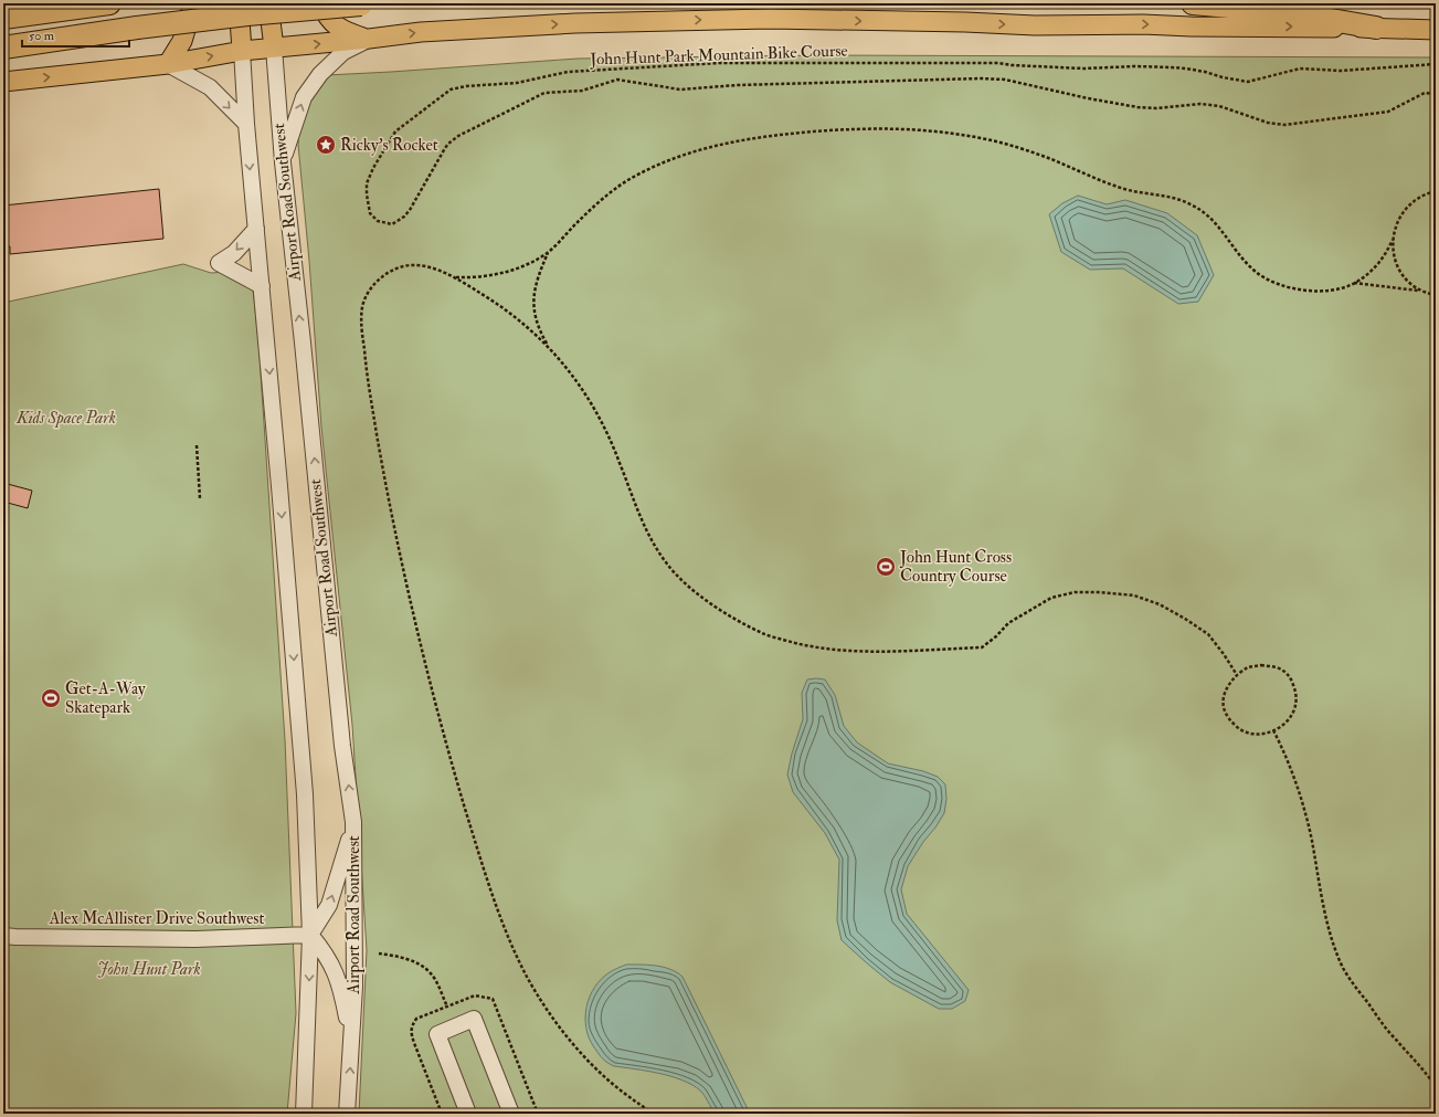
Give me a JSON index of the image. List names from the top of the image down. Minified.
{"streets":{"main road":["Airport Road Southwest"],"street":["Alex McAllister Drive Southwest"],"path":["John Hunt Park Mountain Bike Course"]},"crossings":[["Airport Road Southwest","Alex McAllister Drive Southwest"]],"parks":["Kids Space Park","John Hunt Park"],"places":{"place":["Ricky's Rocket"],"sports":["John Hunt Cross Country Course","Get-A-Way Skatepark"]},"scale_bar":"50 m"}
